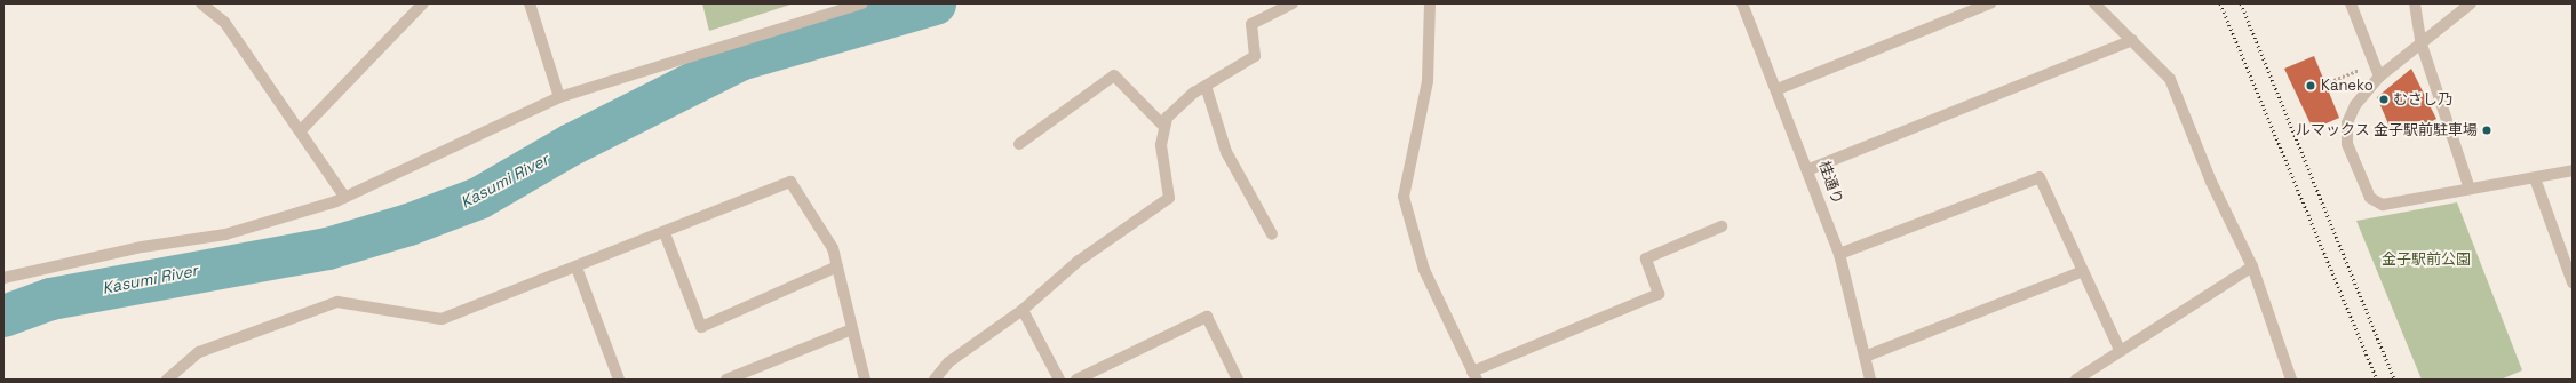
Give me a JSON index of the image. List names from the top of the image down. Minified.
{"streets":{"street":["桂通り"]},"water":["Kasumi River"],"parks":["金子駅前公園"],"places":["Kaneko","むさし乃","ルマックス 金子駅前駐車場"]}
